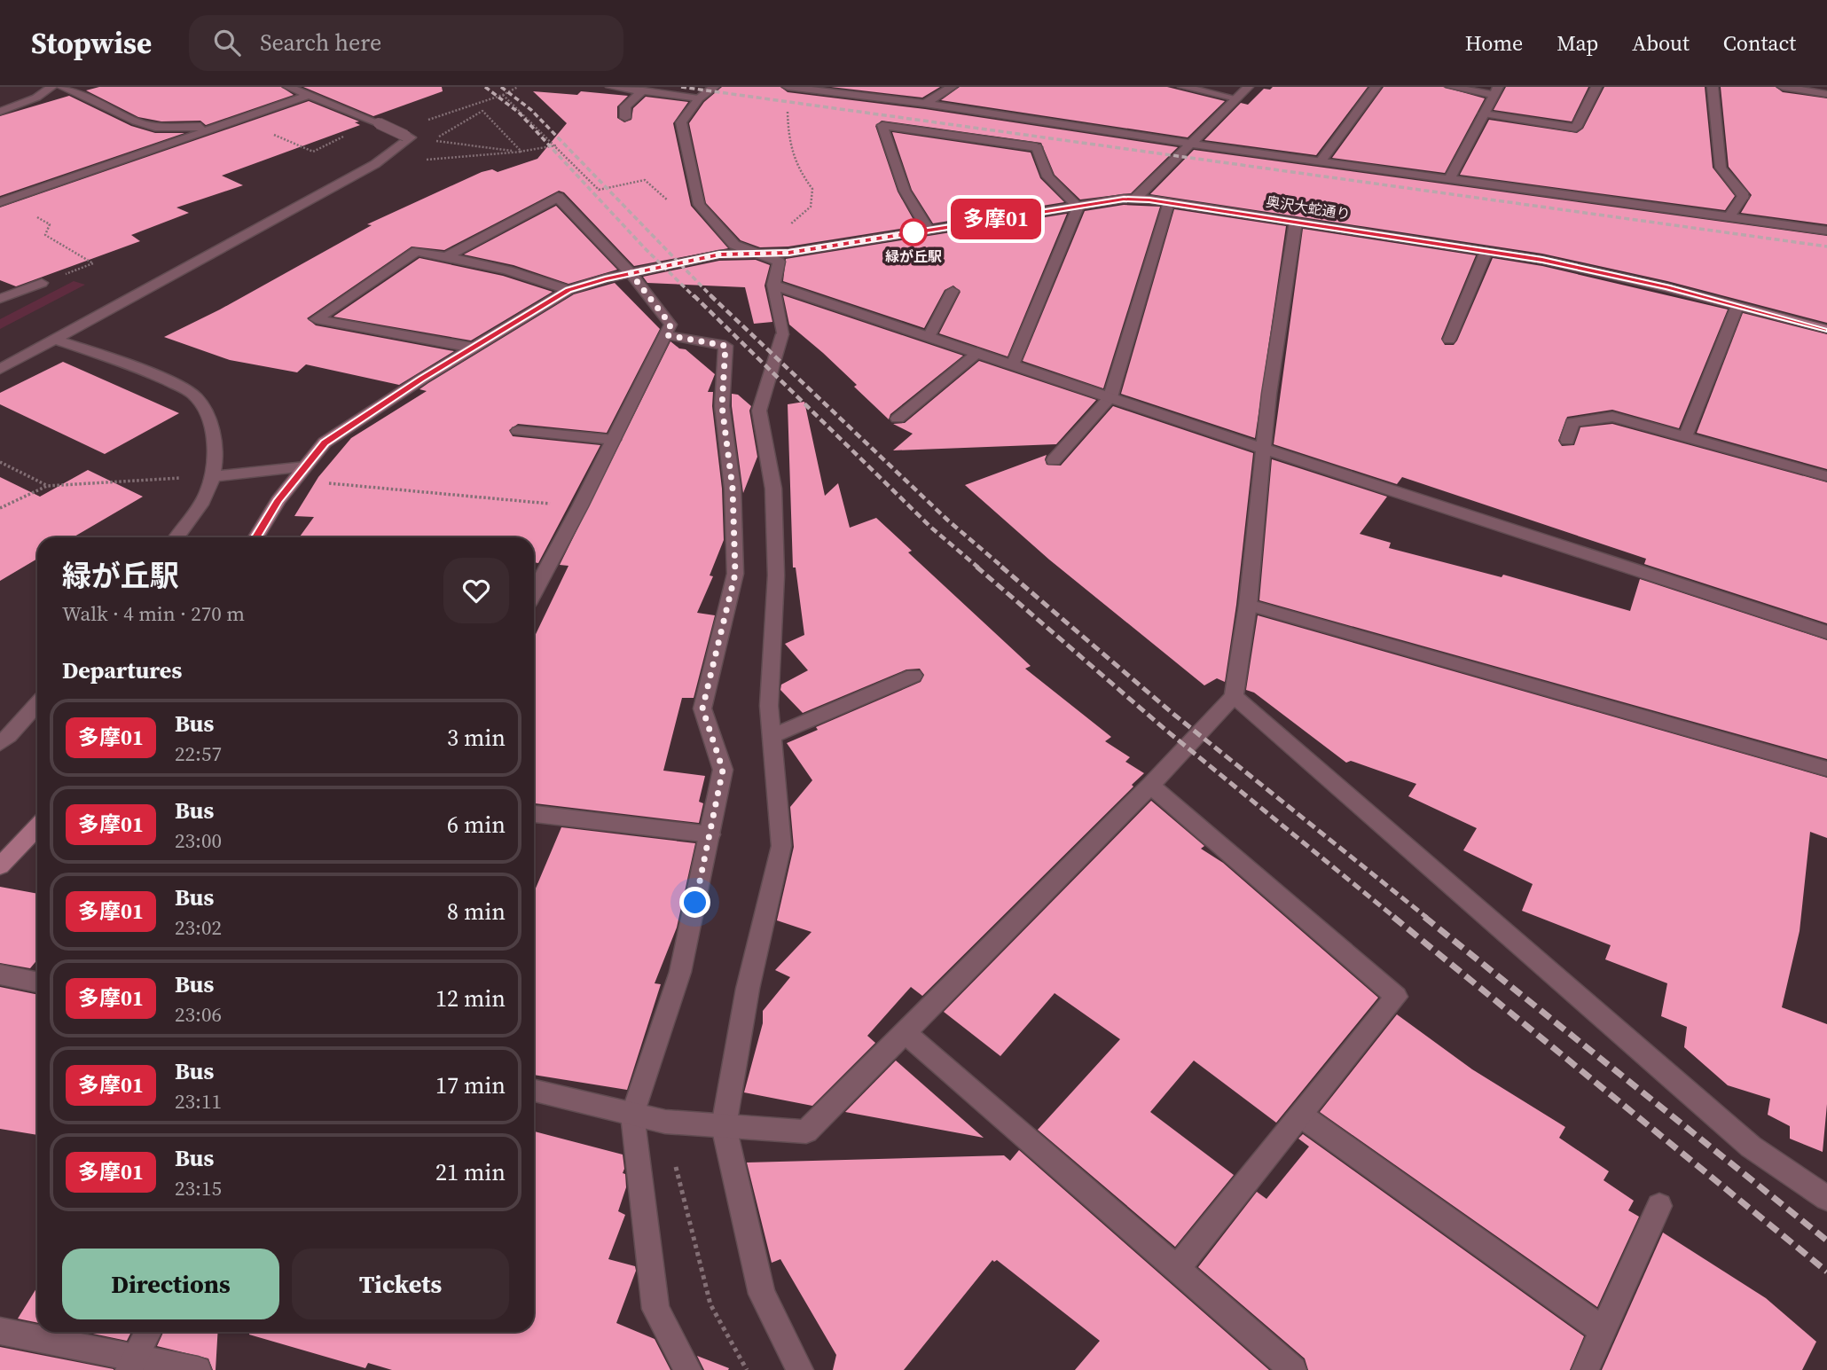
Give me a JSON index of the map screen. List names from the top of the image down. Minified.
{"streets":{"street":["奥沢大蛇通り"]},"places":["緑が丘駅"],"lines":["bus line 多摩01"],"page":{"header":"Stopwise","search":"Search here","nav":["Home","Map","About","Contact"],"on_map":"多摩01","heading":[["緑が丘駅","Walk · 4 min · 270 m"],"Departures"],"list":[{"mark":"多摩01","name":"Bus","note":"22:57","value":"3 min"},{"mark":"多摩01","name":"Bus","note":"23:00","value":"6 min"},{"mark":"多摩01","name":"Bus","note":"23:02","value":"8 min"},{"mark":"多摩01","name":"Bus","note":"23:06","value":"12 min"},{"mark":"多摩01","name":"Bus","note":"23:11","value":"17 min"},{"mark":"多摩01","name":"Bus","note":"23:15","value":"21 min"}],"buttons":["Directions","Tickets"]}}
